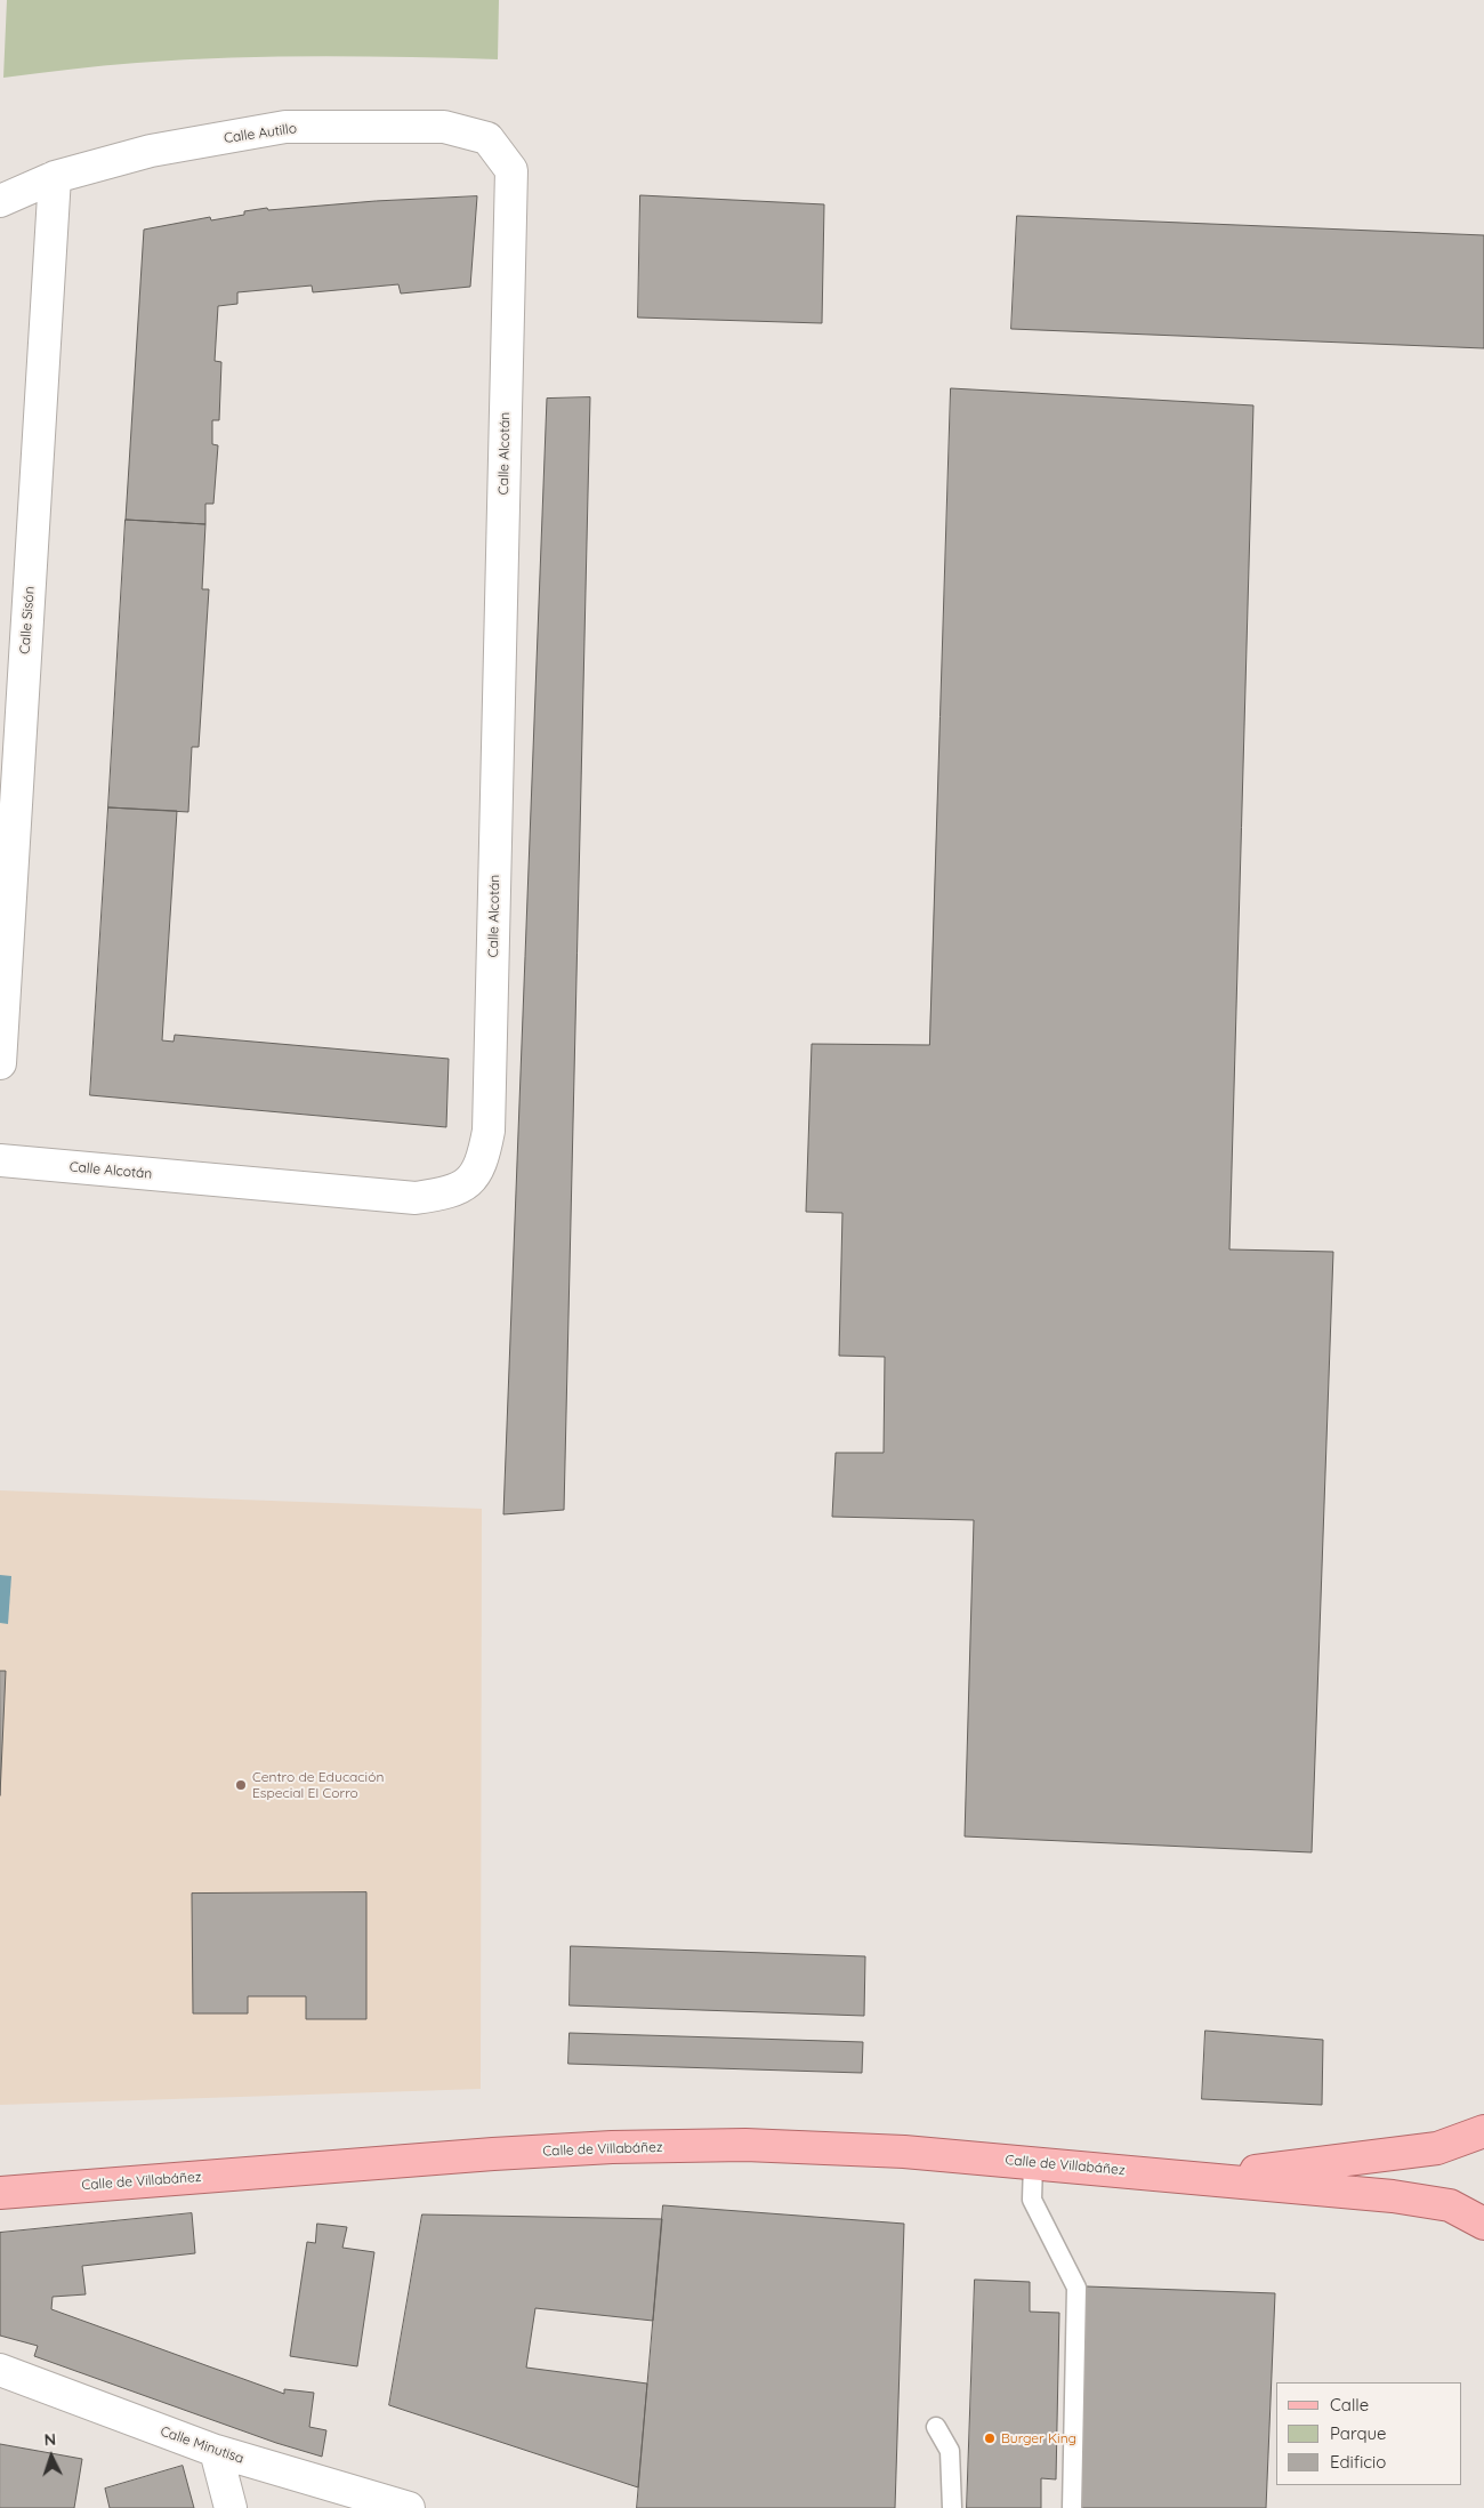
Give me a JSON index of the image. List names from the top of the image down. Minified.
{"streets":{"main road":["Calle de Villabáñez"],"street":["Calle Autillo","Calle Alcotán","Calle Sisón","Calle Minutisa"]},"crossings":[["Calle Autillo","Calle Alcotán"],["Calle Autillo","Calle Sisón"]],"places":["Centro de Educación Especial El Corro","Burger King"],"legend":["Calle","Parque","Edificio"],"north":"top"}
